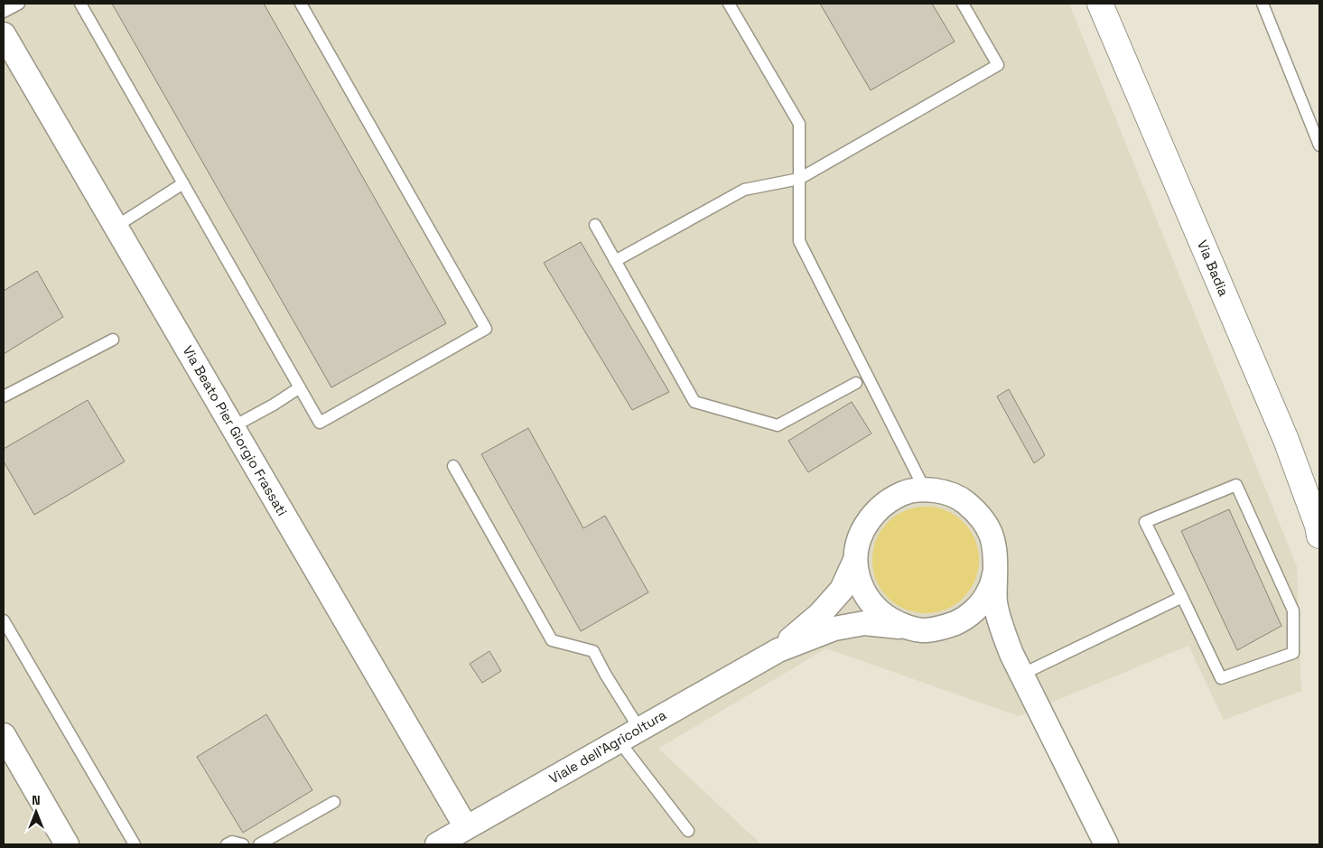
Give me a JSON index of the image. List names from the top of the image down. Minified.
{"streets":{"main road":["Via Badia"],"street":["Via Beato Pier Giorgio Frassati","Viale dell'Agricoltura"]},"crossings":[["Via Beato Pier Giorgio Frassati","Viale dell'Agricoltura"]],"north":"top"}
